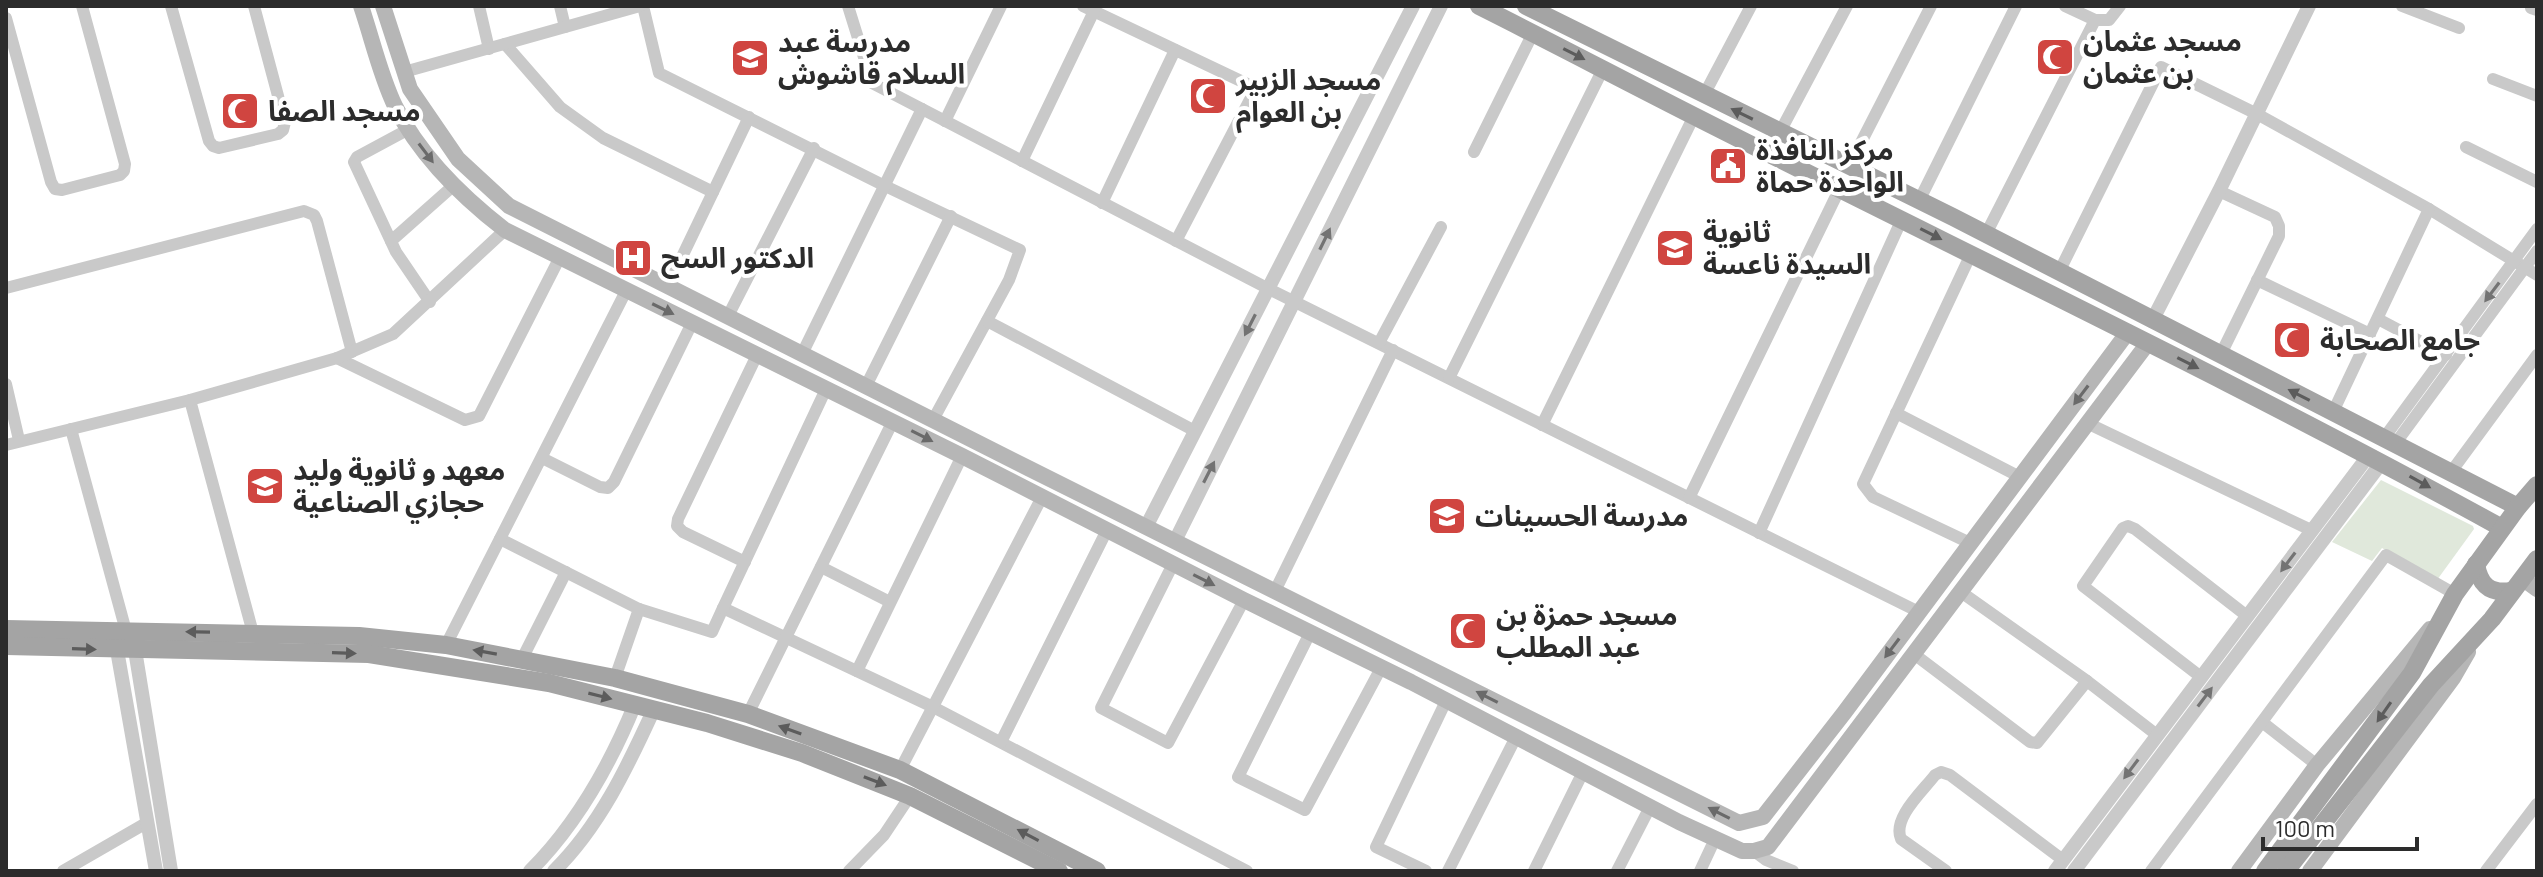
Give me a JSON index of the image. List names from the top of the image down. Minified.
{"places":{"mosque":["مسجد عثمان بن عثمان","مسجد الزبير بن العوام","مسجد الصفا","جامع الصحابة","مسجد حمزة بن عبد المطلب"],"school or university":["مدرسة عبد السلام قاشوش","ثانوية السيدة ناعسة","معهد و ثانوية وليد حجازي الصناعية","مدرسة الحسينات"],"public building":["مركز النافذة الواحدة حماة"],"hospital":["الدكتور السح"]},"scale_bar":"100 m"}
